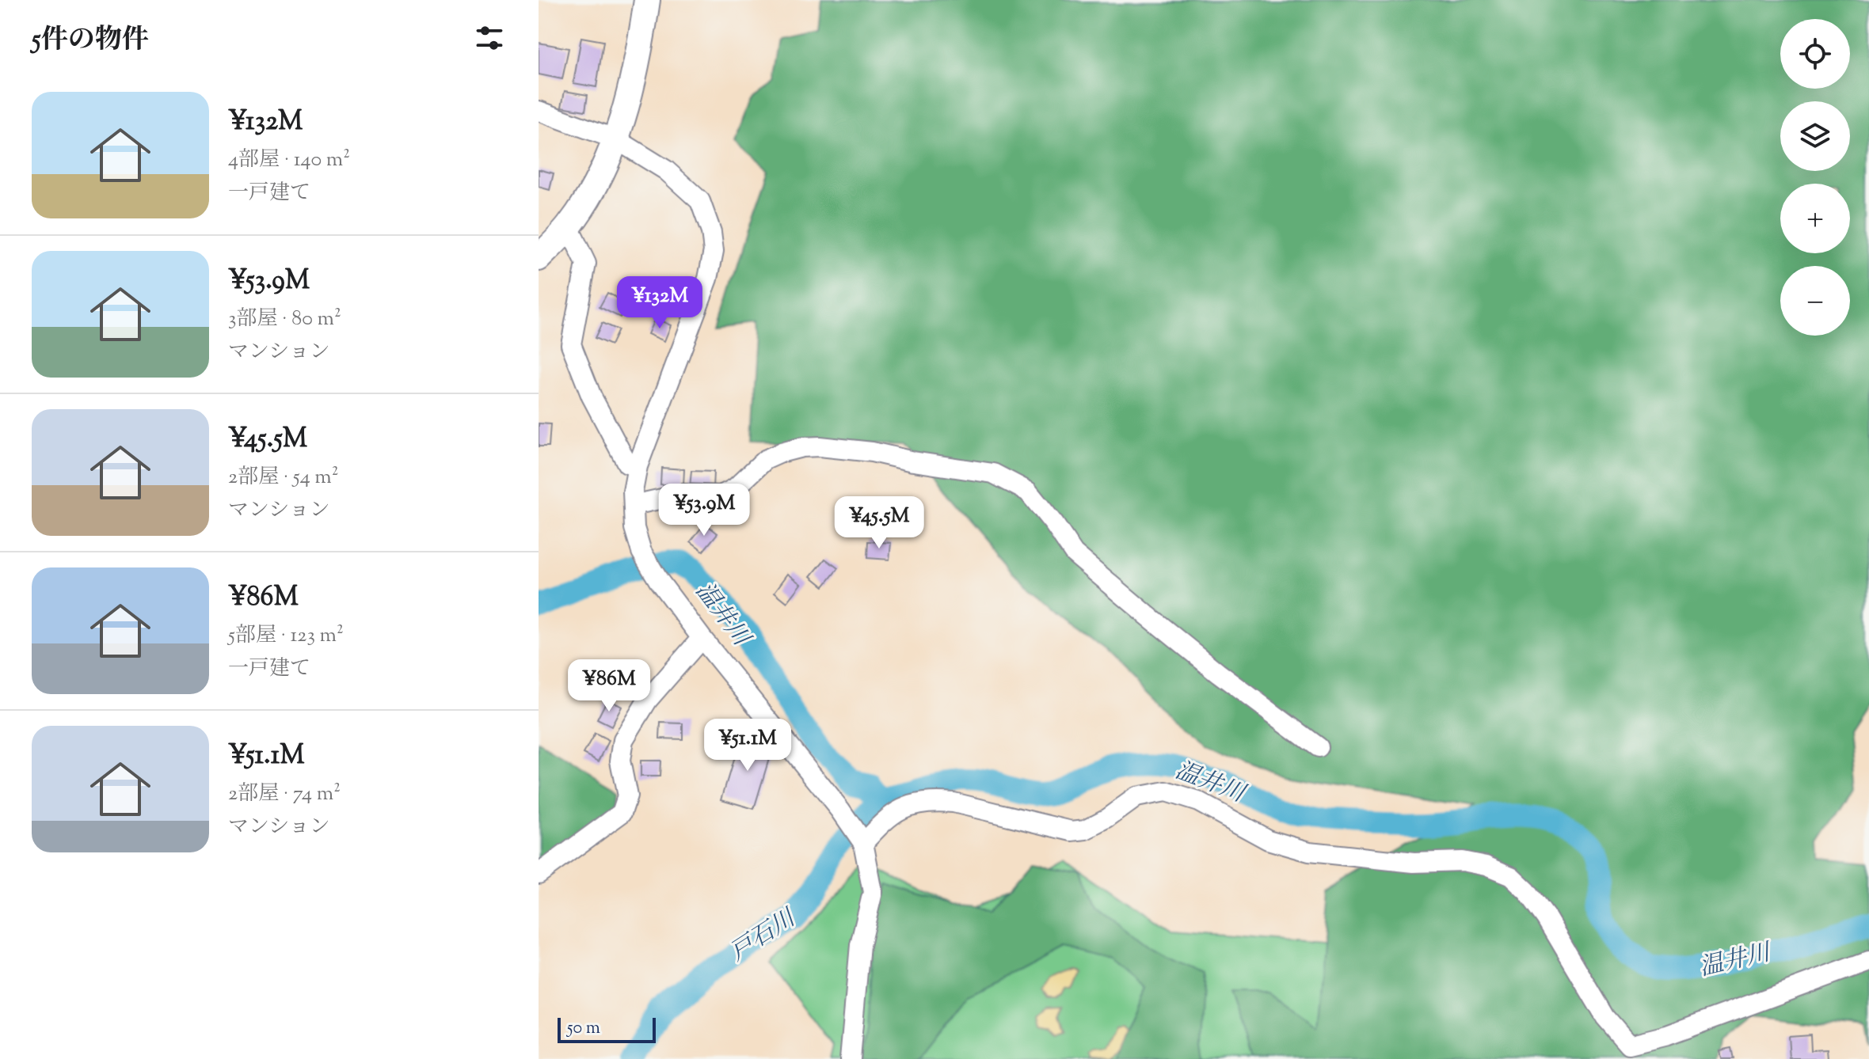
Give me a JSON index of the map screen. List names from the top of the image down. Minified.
{"water":["温井川","戸石川"],"scale_bar":"50 m","page":{"heading":"5件の物件","map_buttons":["+","−"],"list":[{"name":"¥132M","note":"4部屋 · 140 m² · 一戸建て"},{"name":"¥53.9M","note":"3部屋 · 80 m² · マンション"},{"name":"¥45.5M","note":"2部屋 · 54 m² · マンション"},{"name":"¥86M","note":"5部屋 · 123 m² · 一戸建て"},{"name":"¥51.1M","note":"2部屋 · 74 m² · マンション"}],"price":["¥132M","¥53.9M","¥45.5M","¥86M","¥51.1M"],"scale":"50 m"}}
